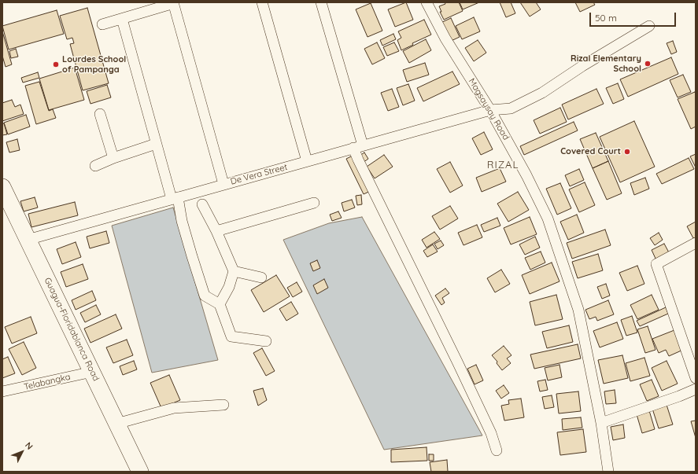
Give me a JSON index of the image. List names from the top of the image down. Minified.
{"streets":{"main road":["Guagua-Floridablanca Road"],"street":["Magsaysay Road","De Vera Street","Telabangka"]},"crossings":[["Magsaysay Road","De Vera Street"],["De Vera Street","Guagua-Floridablanca Road"],["Guagua-Floridablanca Road","Telabangka"]],"districts":["RIZAL"],"places":["Rizal Elementary School","Lourdes School of Pampanga","Covered Court"],"scale_bar":"50 m","north":"top right"}
